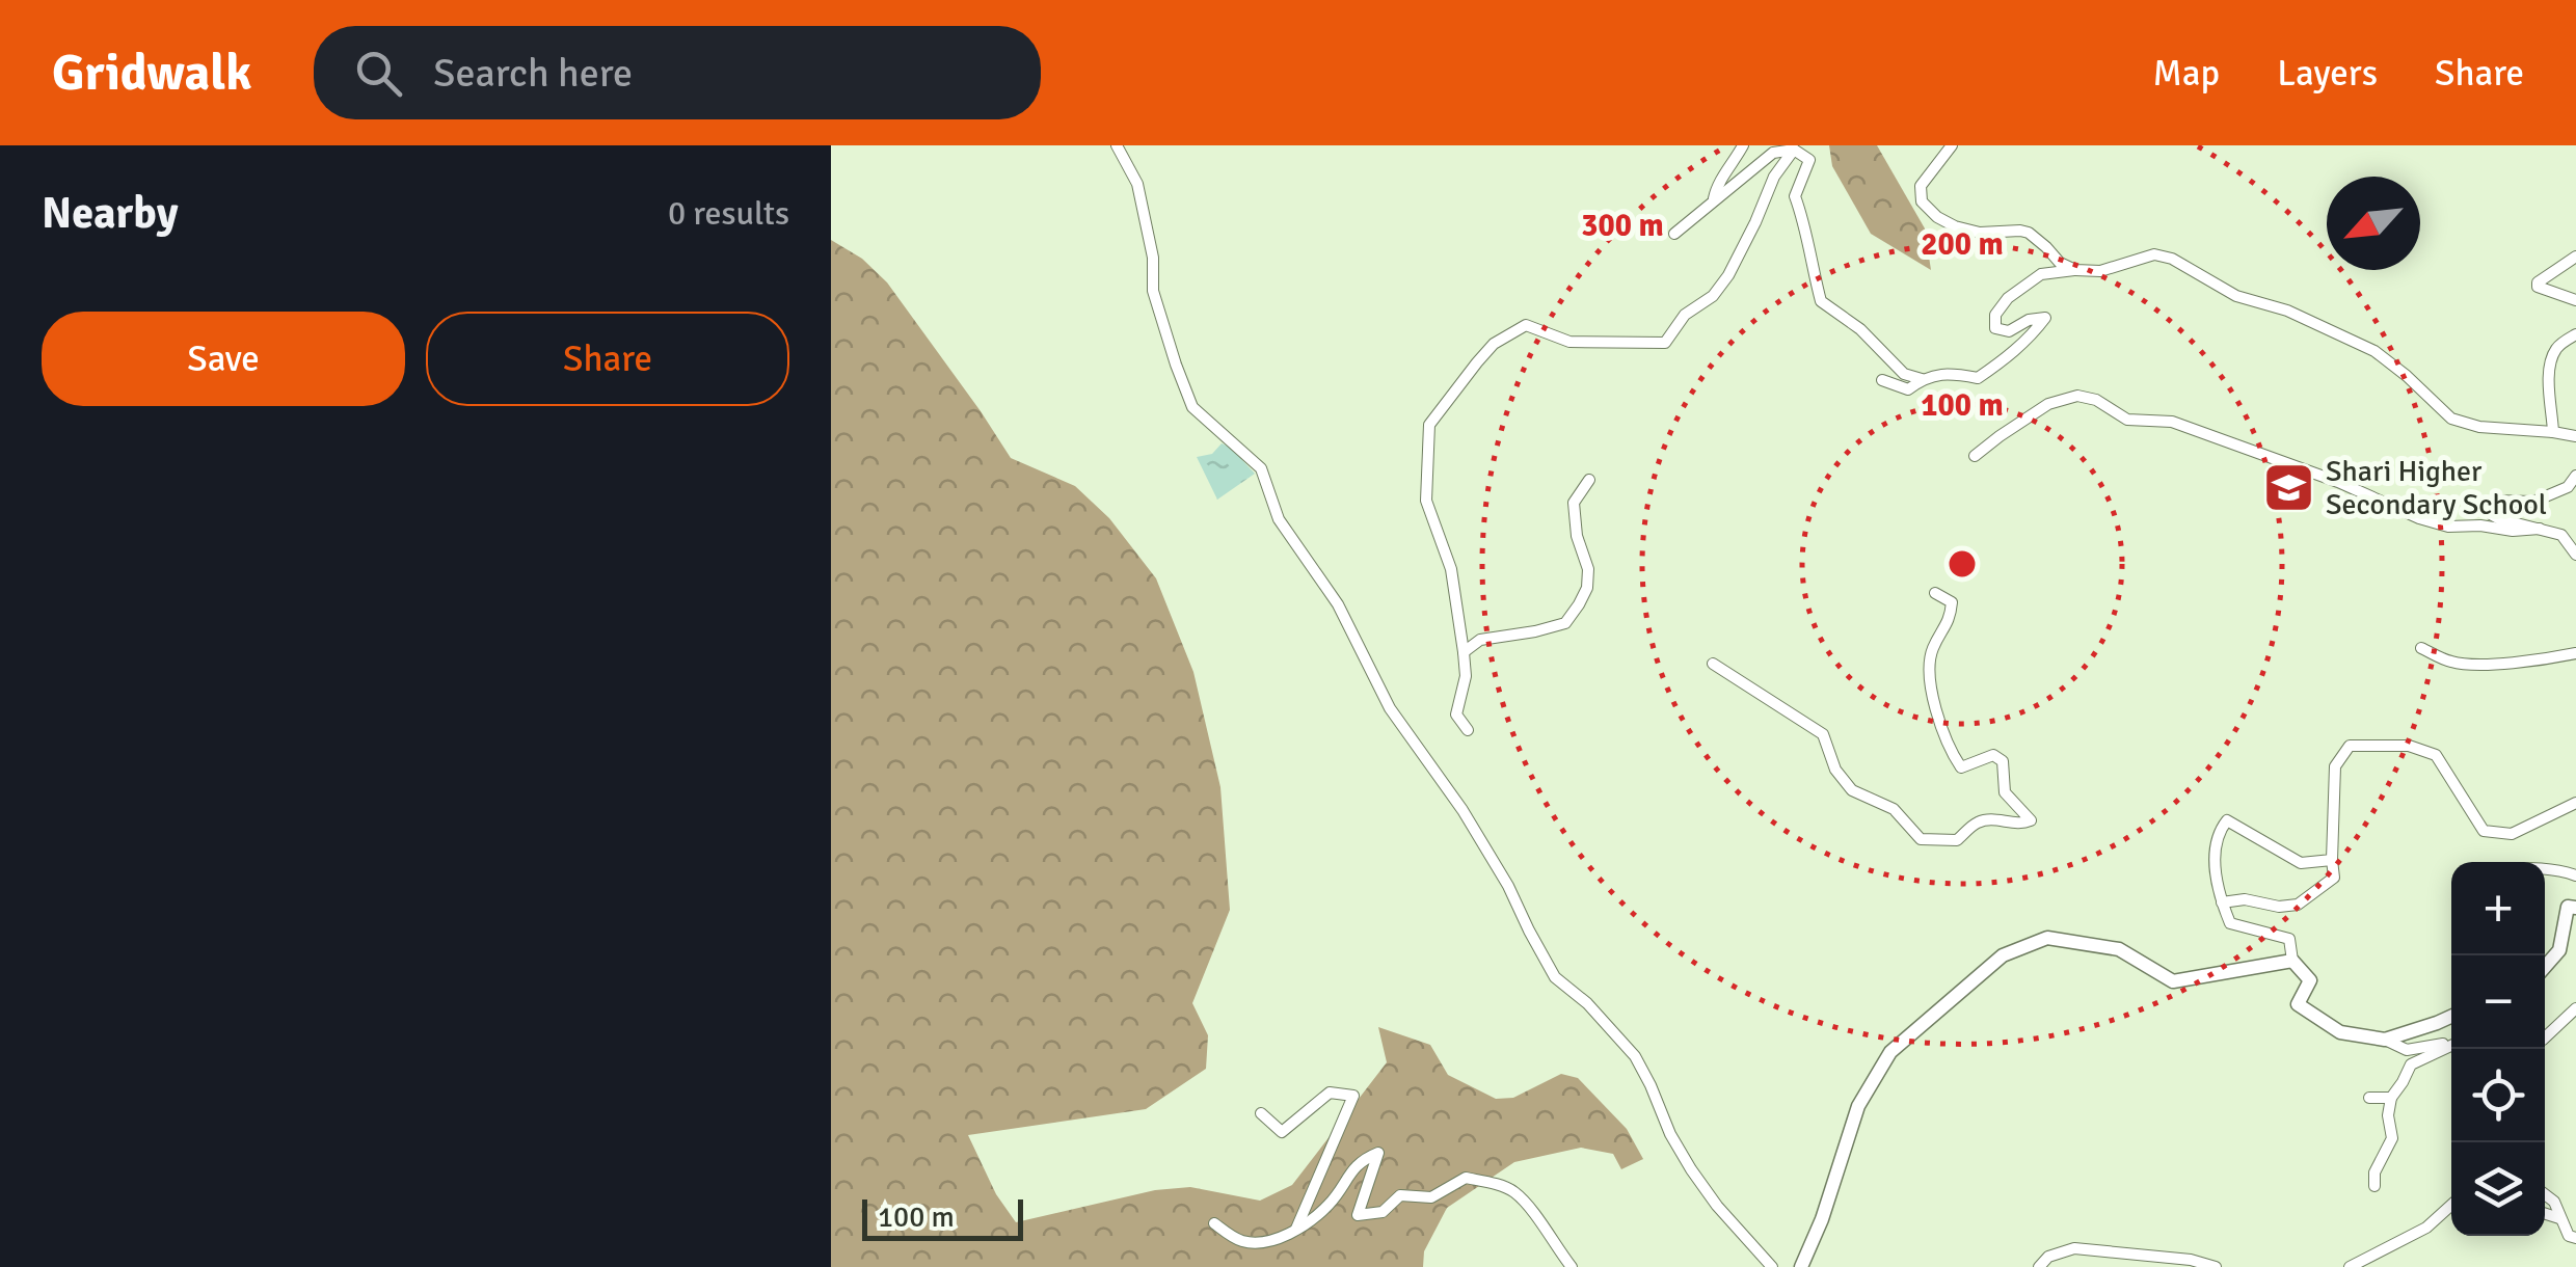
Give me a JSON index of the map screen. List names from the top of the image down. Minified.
{"places":{"school or university":["Shari Higher Secondary School"]},"scale_bar":"100 m","north":"bottom left","page":{"header":"Gridwalk","search":"Search here","nav":["Map","Layers","Share"],"heading":["Nearby","0 results"],"buttons":["Save","Share"],"map_buttons":["+","−"],"scale":"100 m"},"rings":["300 m","200 m","100 m"]}
